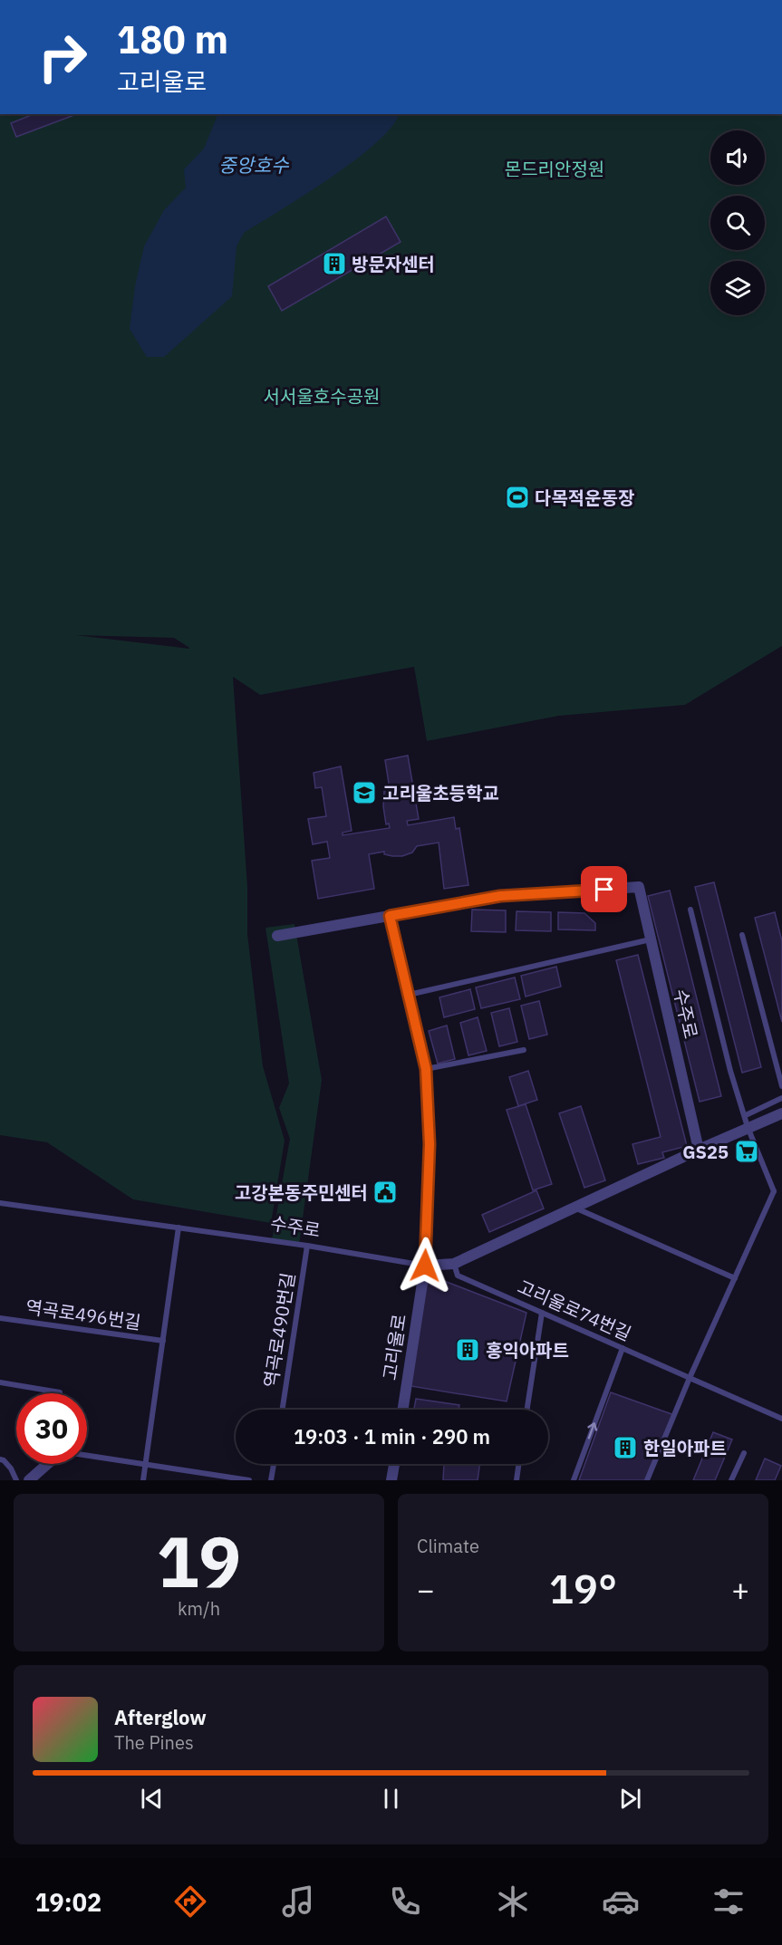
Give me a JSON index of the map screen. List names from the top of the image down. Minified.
{"streets":{"street":["수주로","고리울로"],"lane":["고리울로74번길","역곡로496번길","역곡로490번길"]},"crossings":[["수주로","고리울로74번길"],["수주로","역곡로496번길"],["수주로","역곡로490번길"],["수주로","고리울로"]],"water":["중앙호수"],"parks":["몬드리안정원","서서울호수공원"],"places":{"building":["방문자센터","홍익아파트","한일아파트"],"sports":["다목적운동장"],"school or university":["고리울초등학교"],"supermarket":["GS25"],"public building":["고강본동주민센터"]},"page":{"turn":["180 m","고리울로"],"limit":"30","trip":"19:03 · 1 min · 290 m","tile":[["19","km/h"],"Climate"],"heat":["−","19°","+"],"song":["Afterglow","The Pines"],"tabs":"19:02"}}
